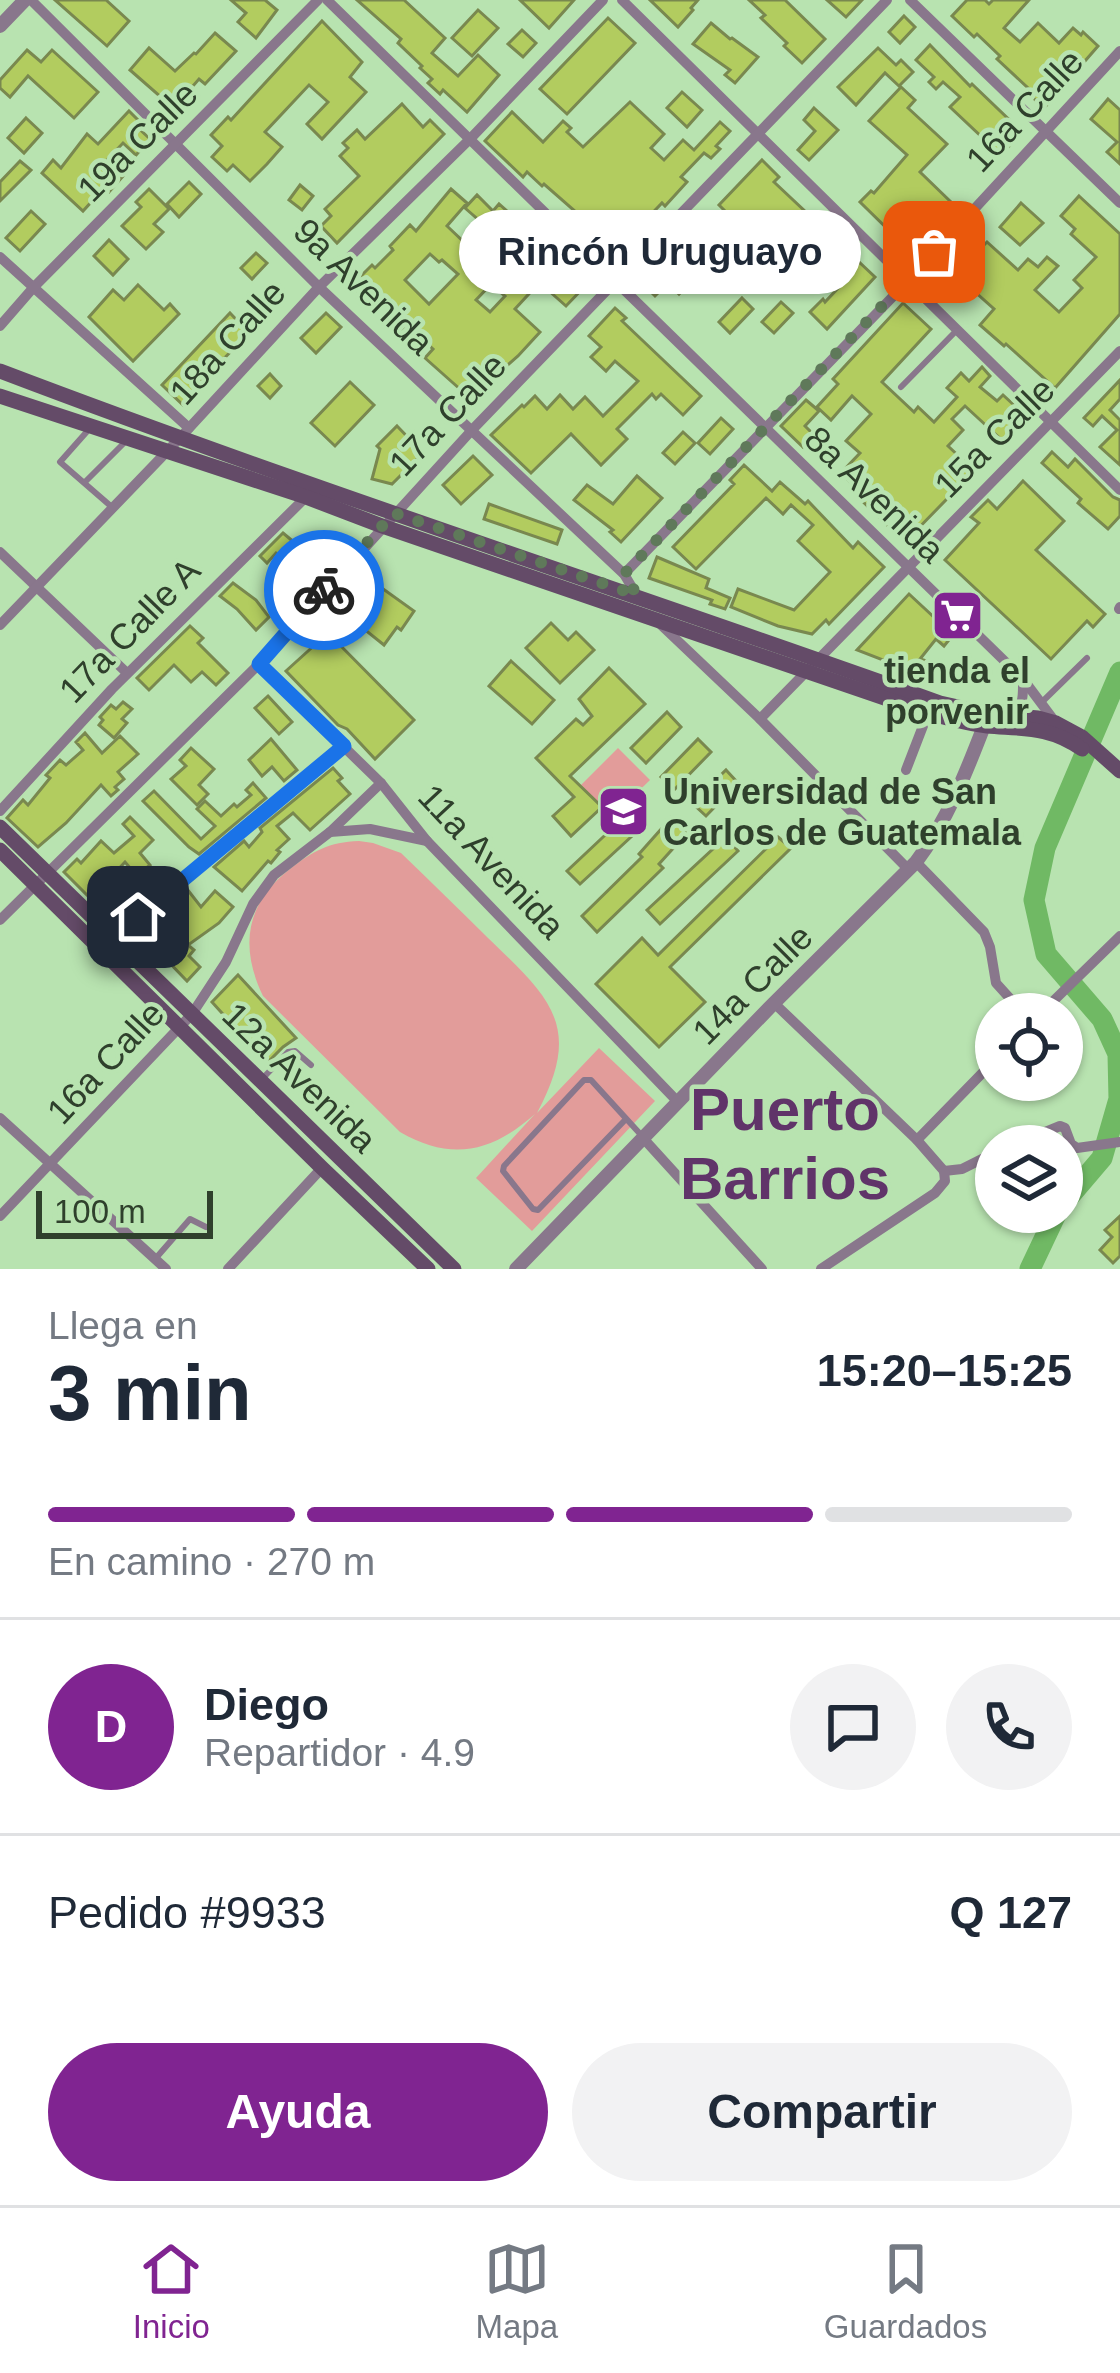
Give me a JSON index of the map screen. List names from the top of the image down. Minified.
{"streets":{"main road":["12a Avenida"],"street":["16a Calle","19a Calle","9a Avenida","18a Calle","17a Calle","15a Calle","8a Avenida","17a Calle A","11a Avenida","14a Calle"]},"crossings":[["16a Calle","9a Avenida"],["16a Calle","8a Avenida"],["16a Calle","11a Avenida"],["16a Calle","12a Avenida"],["19a Calle","9a Avenida"],["19a Calle","8a Avenida"],["9a Avenida","18a Calle"],["9a Avenida","17a Calle"],["9a Avenida","15a Calle"],["9a Avenida","14a Calle"],["18a Calle","8a Avenida"],["17a Calle","8a Avenida"],["17a Calle","11a Avenida"],["17a Calle","12a Avenida"],["15a Calle","8a Avenida"],["11a Avenida","14a Calle"]],"districts":["Puerto Barrios"],"places":{"other":["Rincón Uruguayo"],"supermarket":["tienda el porvenir"],"school or university":["Universidad de San Carlos de Guatemala"]},"scale_bar":"100 m","page":{"bubble":"Rincón Uruguayo","scale":"100 m","heading":["3 min","Llega en","15:20–15:25"],"panel":["Diego","Repartidor · 4.9","Pedido #9933","Q 127"],"bar":"En camino · 270 m","round":"D","buttons":["Ayuda","Compartir"],"tabs":["Inicio","Mapa","Guardados"]}}
